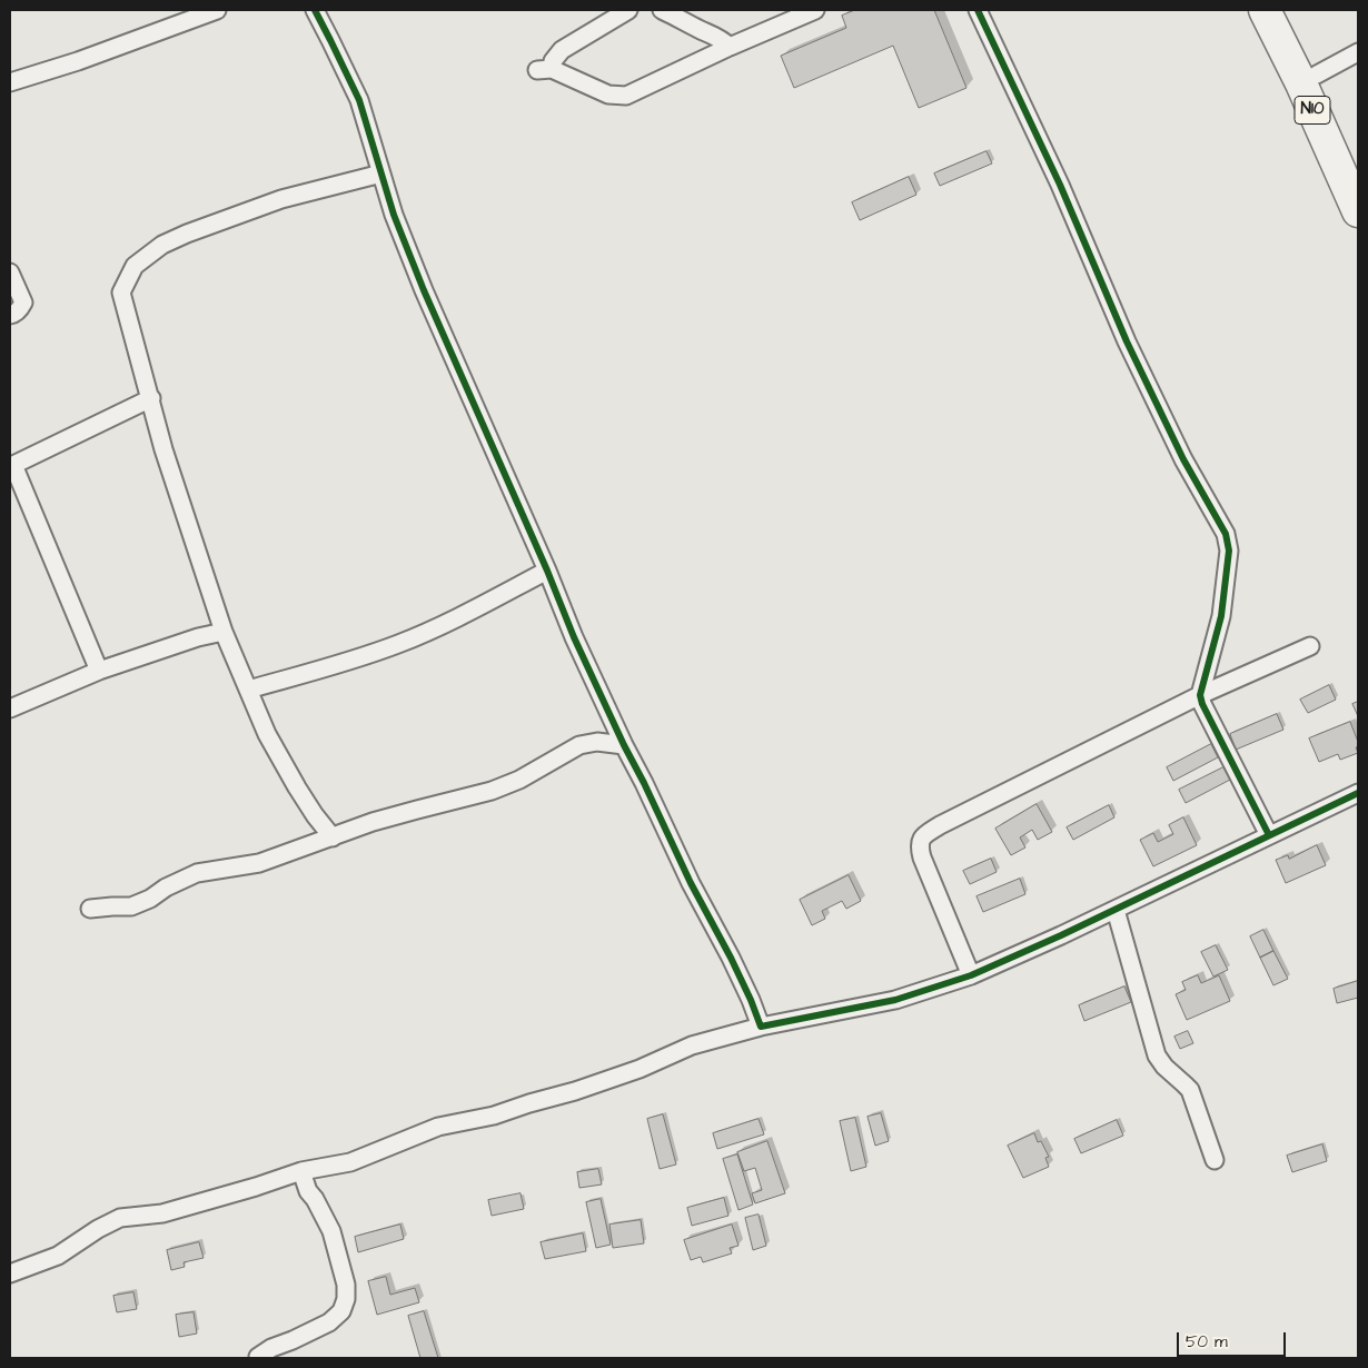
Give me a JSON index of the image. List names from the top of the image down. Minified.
{"streets":{"highway":["N10"]},"scale_bar":"50 m"}
